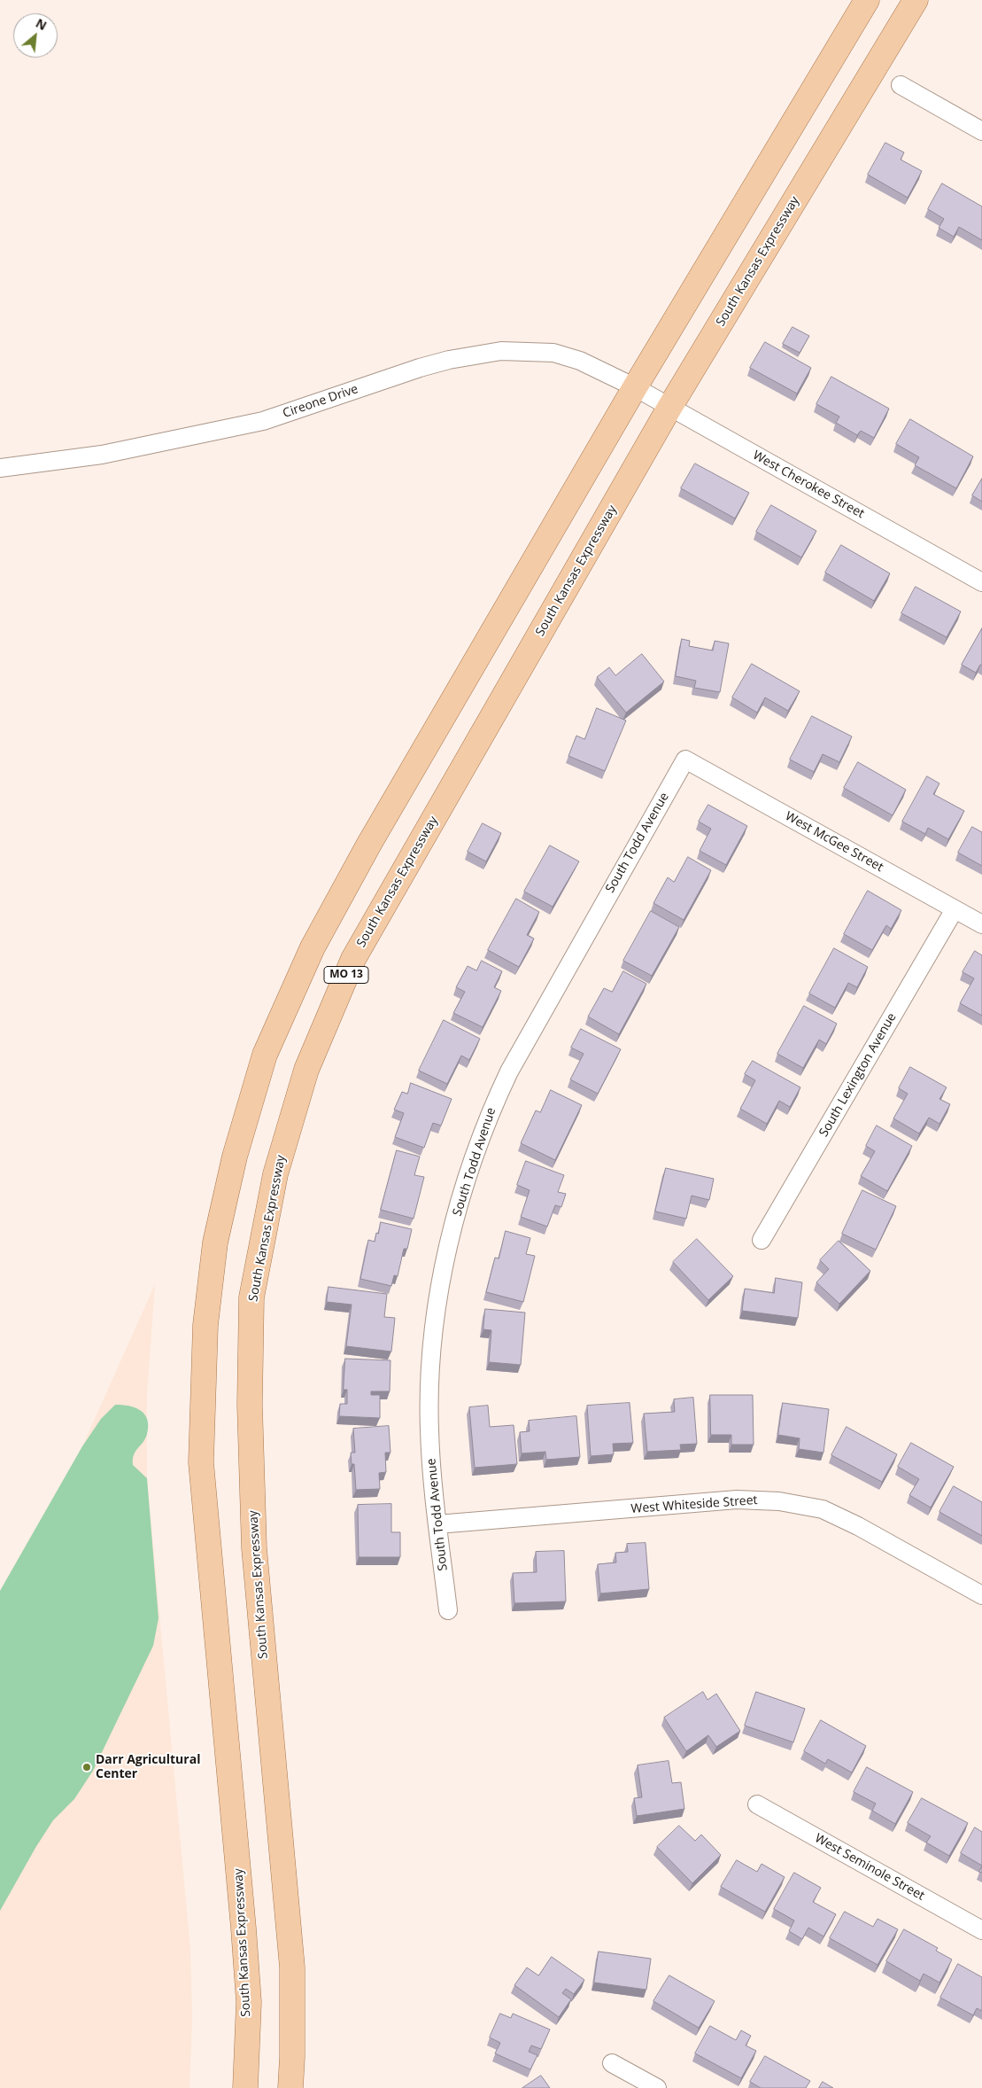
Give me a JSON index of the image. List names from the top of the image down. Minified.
{"streets":{"main road":["South Kansas Expressway","MO 13"],"street":["Cireone Drive","West Cherokee Street","West McGee Street","South Todd Avenue","South Lexington Avenue","West Whiteside Street","West Seminole Street"]},"crossings":[["South Kansas Expressway","Cireone Drive"],["South Kansas Expressway","West Cherokee Street"],["Cireone Drive","West Cherokee Street"],["West McGee Street","South Todd Avenue"],["West McGee Street","South Lexington Avenue"],["South Todd Avenue","West Whiteside Street"]],"places":["Darr Agricultural Center"],"north":"top right"}
